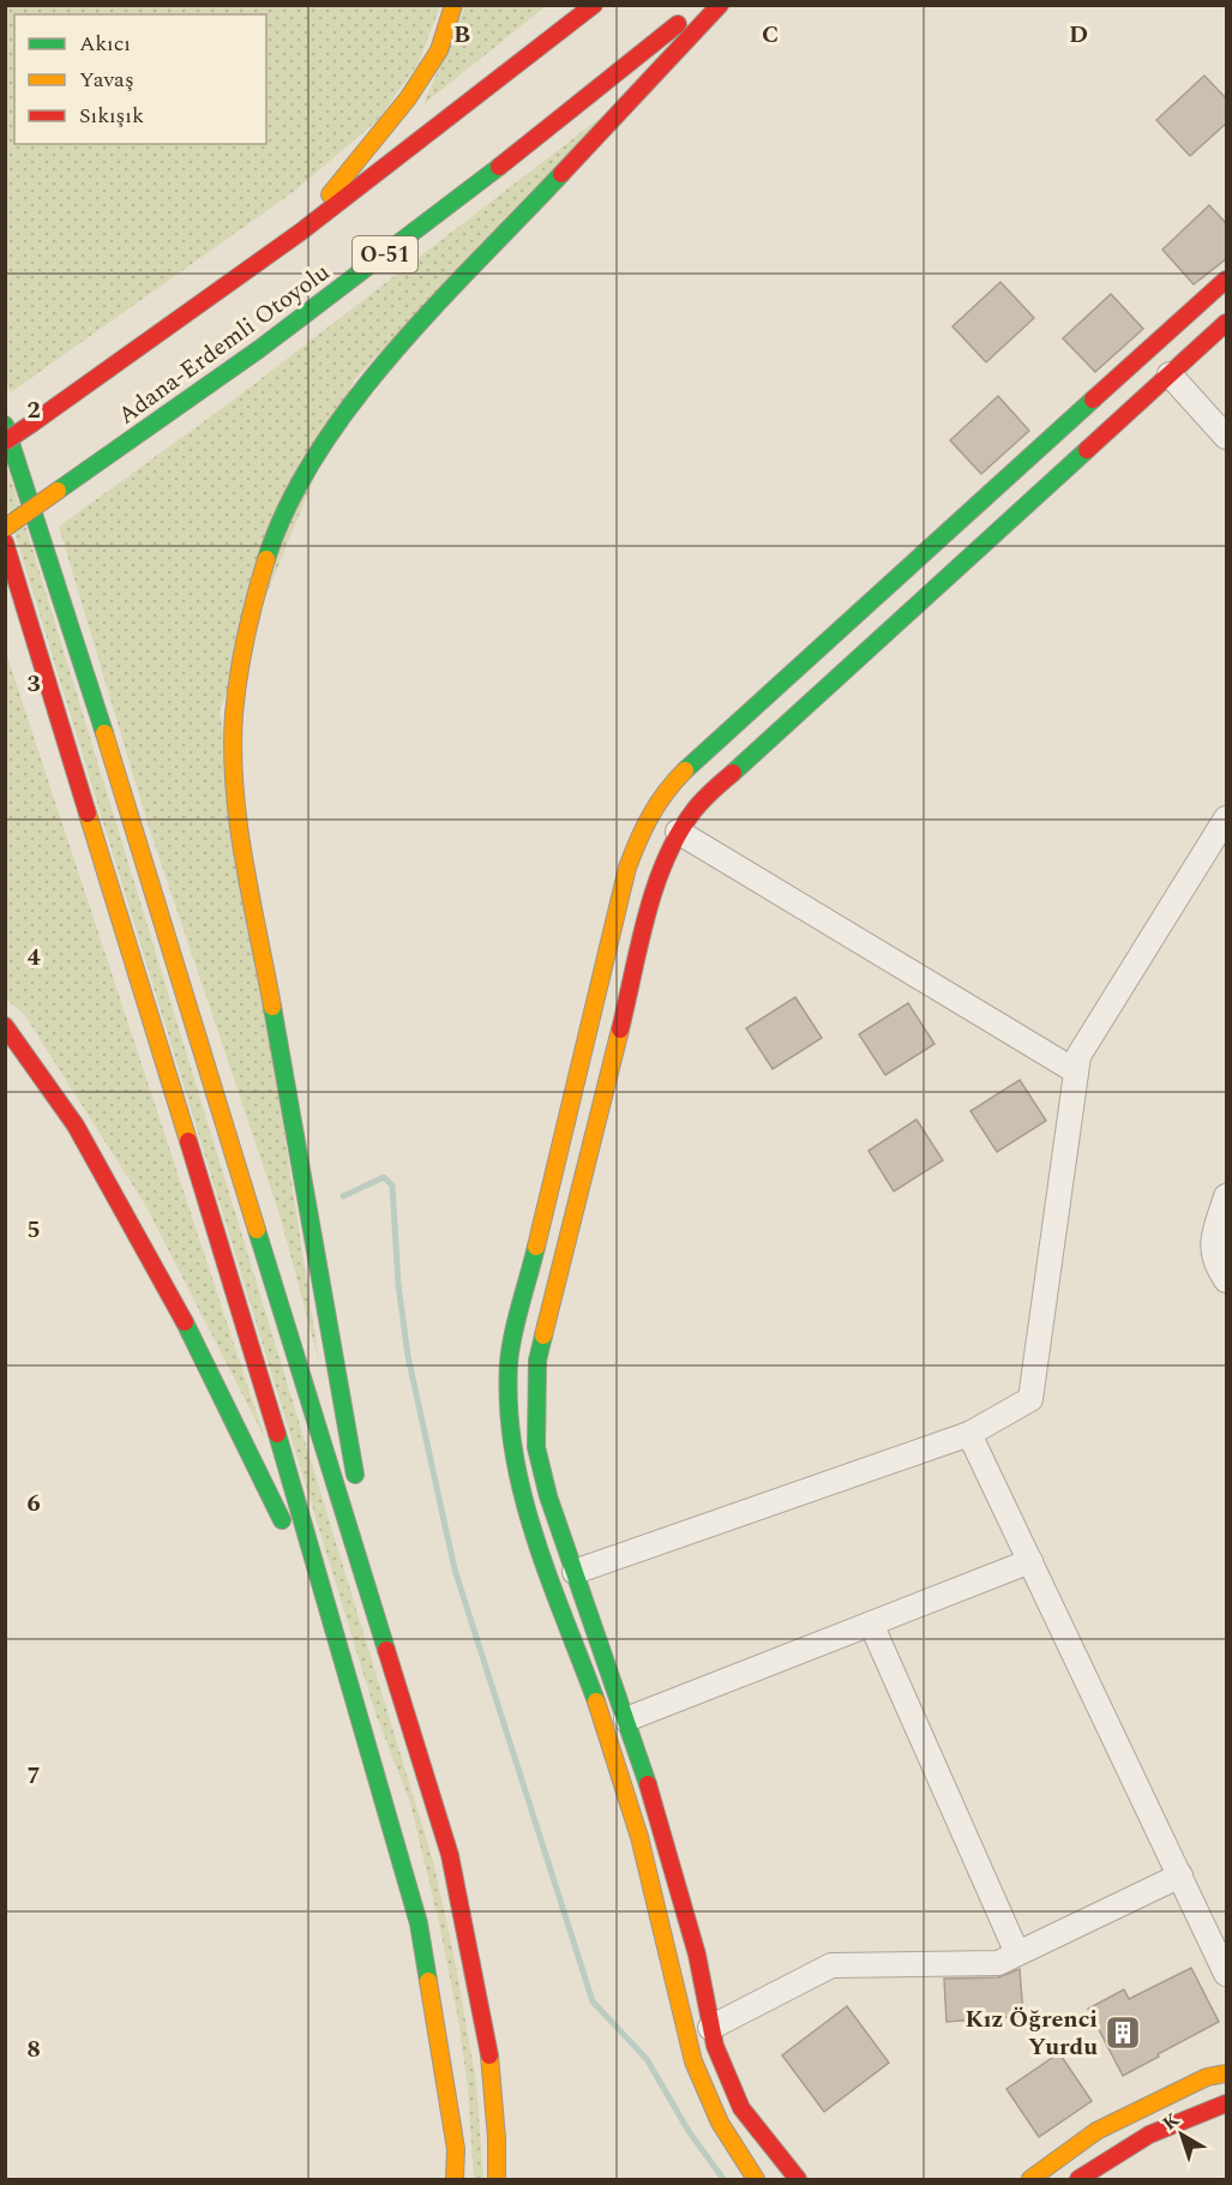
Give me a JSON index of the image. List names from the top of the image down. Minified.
{"streets":{"main road":["O-51","Adana-Erdemli Otoyolu"]},"places":{"building":["Kız Öğrenci Yurdu"]},"legend":["Akıcı","Yavaş","Sıkışık"],"north":"top left","grid":{"columns":["B","C","D"],"rows":["2","3","4","5","6","7","8"]}}
